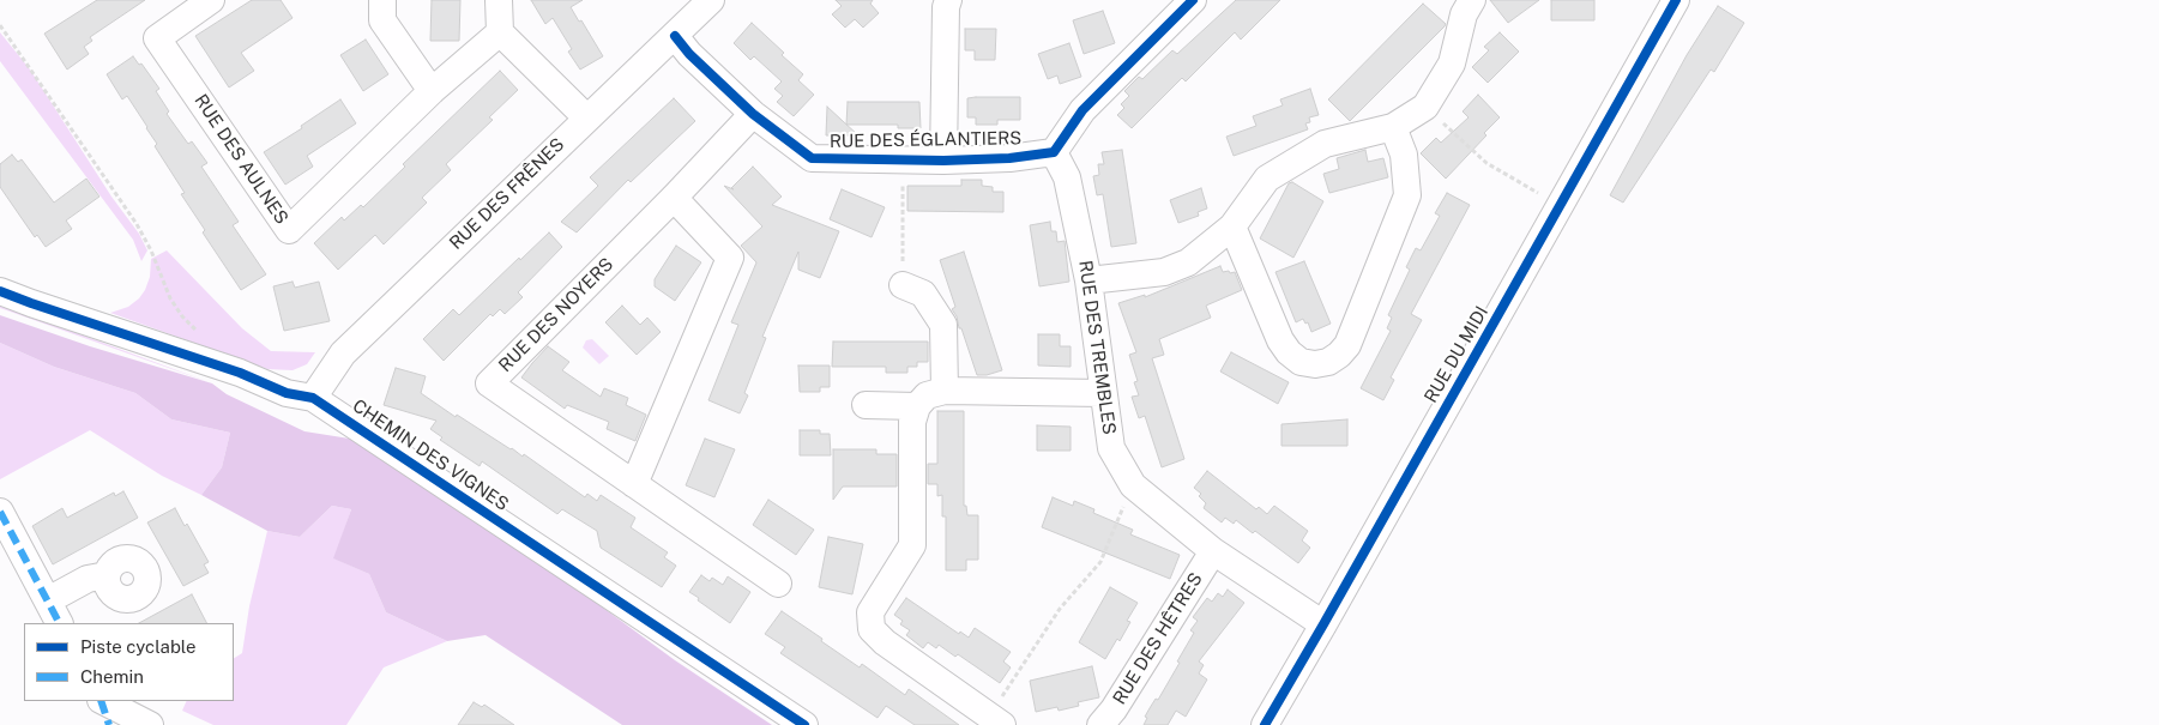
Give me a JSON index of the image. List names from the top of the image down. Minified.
{"streets":{"street":["RUE DES ÉGLANTIERS","RUE DES AULNES","RUE DES FRÊNES","RUE DES NOYERS","RUE DES TREMBLES","RUE DU MIDI","CHEMIN DES VIGNES","RUE DES HÊTRES"]},"crossings":[["RUE DES ÉGLANTIERS","RUE DES FRÊNES"],["RUE DES ÉGLANTIERS","RUE DES NOYERS"],["RUE DES ÉGLANTIERS","RUE DES TREMBLES"],["RUE DES FRÊNES","CHEMIN DES VIGNES"],["RUE DES TREMBLES","RUE DU MIDI"],["RUE DES TREMBLES","RUE DES HÊTRES"]],"legend":["Piste cyclable","Chemin"]}
